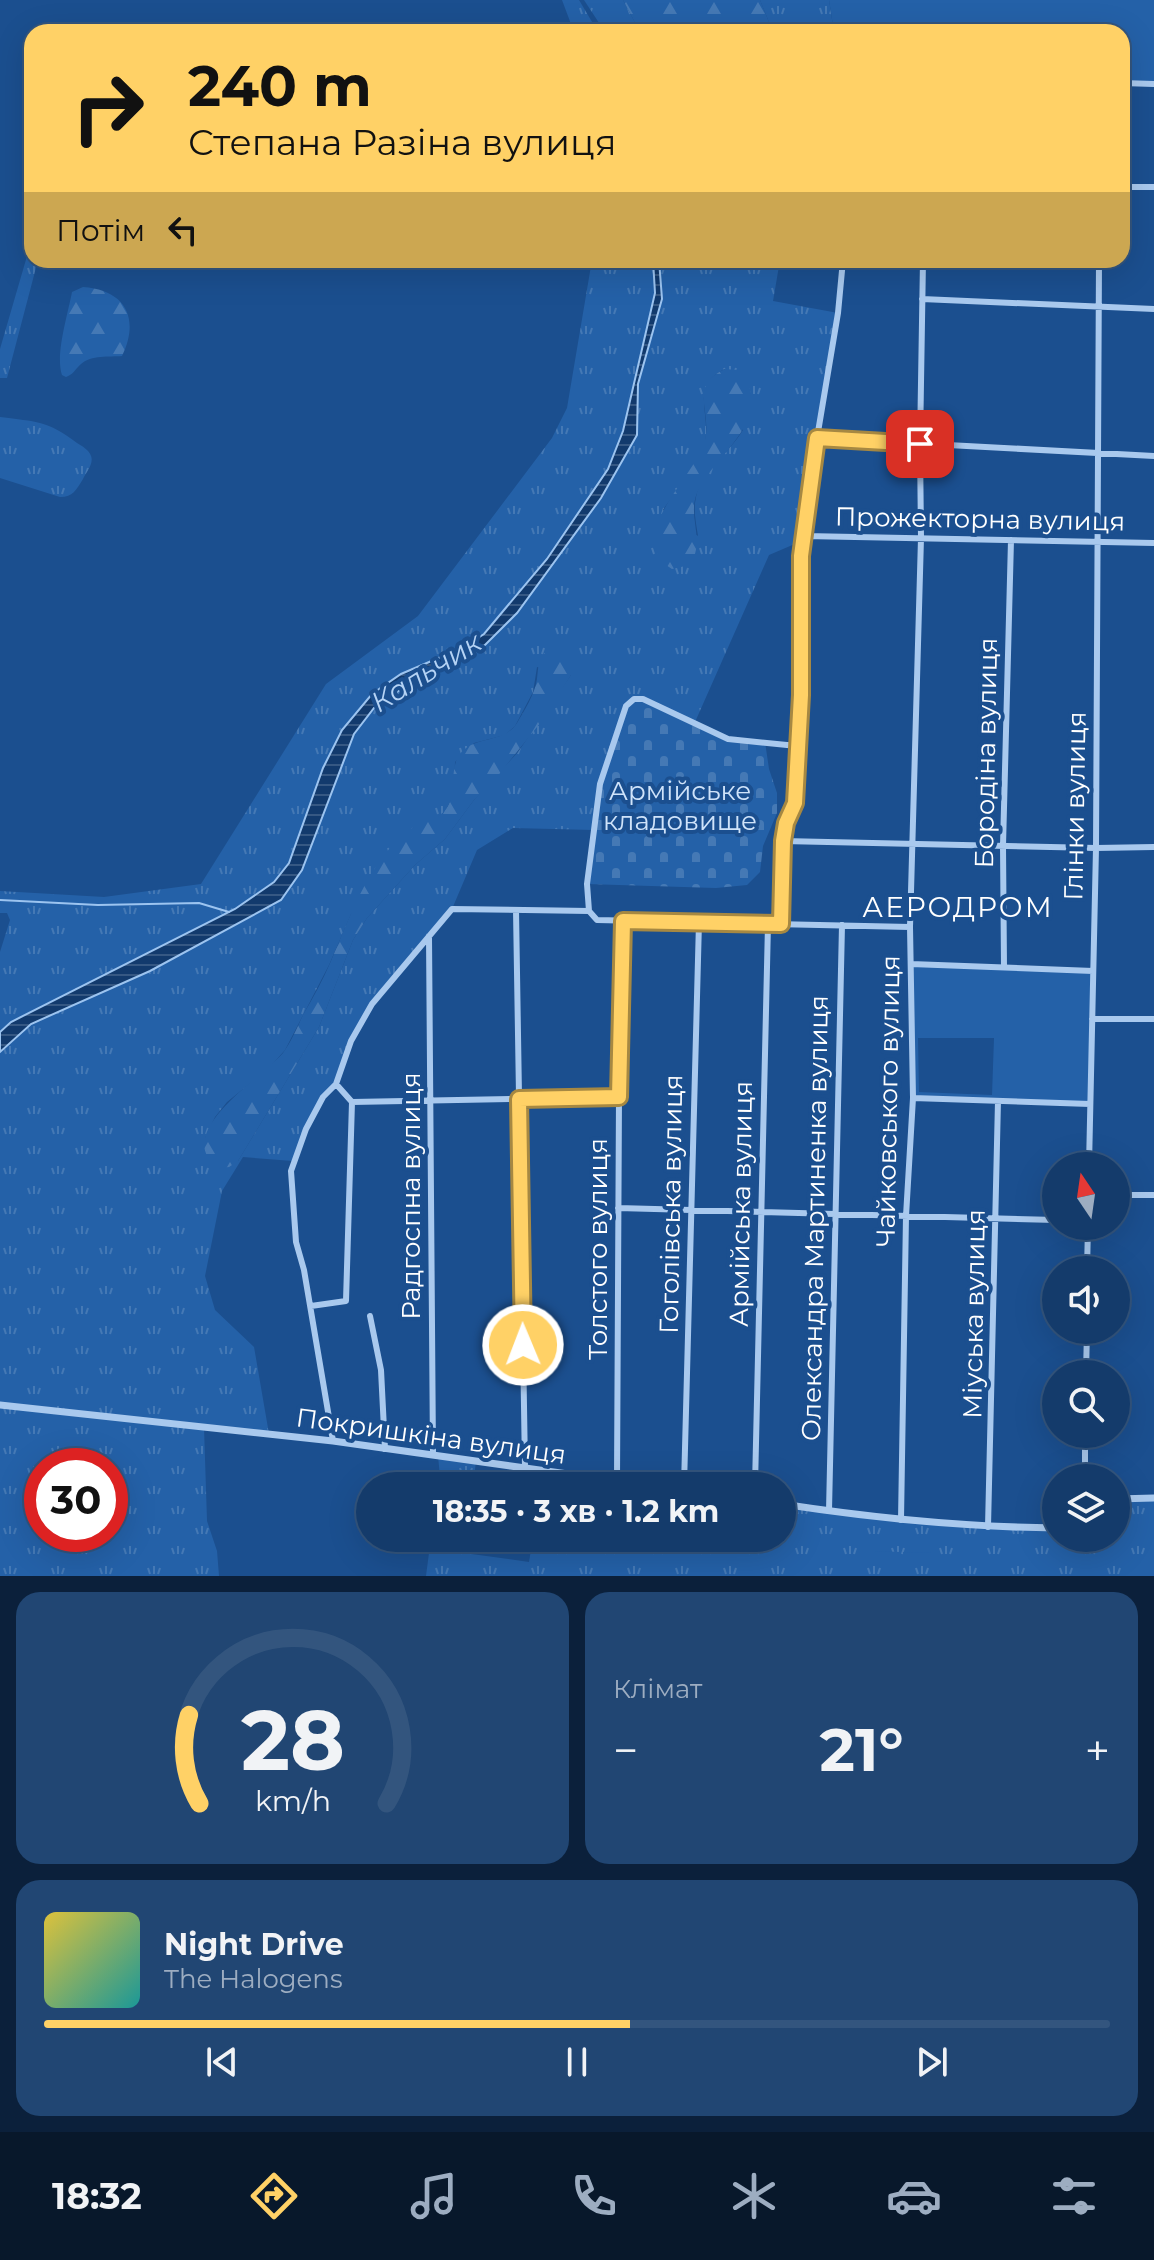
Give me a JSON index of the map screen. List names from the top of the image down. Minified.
{"streets":{"street":["Прожекторна вулиця","Бородіна вулиця","Глінки вулиця","Чайковського вулиця","Радгоспна вулиця","Гоголівська вулиця","Армійська вулиця","Олександра Мартиненка вулиця","Толстого вулиця","Міуська вулиця","Покришкіна вулиця"]},"crossings":[["Прожекторна вулиця","Бородіна вулиця"],["Прожекторна вулиця","Глінки вулиця"],["Прожекторна вулиця","Чайковського вулиця"],["Радгоспна вулиця","Покришкіна вулиця"]],"districts":["АЕРОДРОМ"],"water":["Кальчик"],"parks":["Армійське кладовище"],"north":"top","page":{"turn":["240 m","Степана Разіна вулиця"],"then":"Потім","limit":"30","trip":"18:35 · 3 хв · 1.2 km","tile":"Клімат","heat":["−","21°","+"],"song":["Night Drive","The Halogens"],"tabs":"18:32","gauge":["28","km/h"]}}
